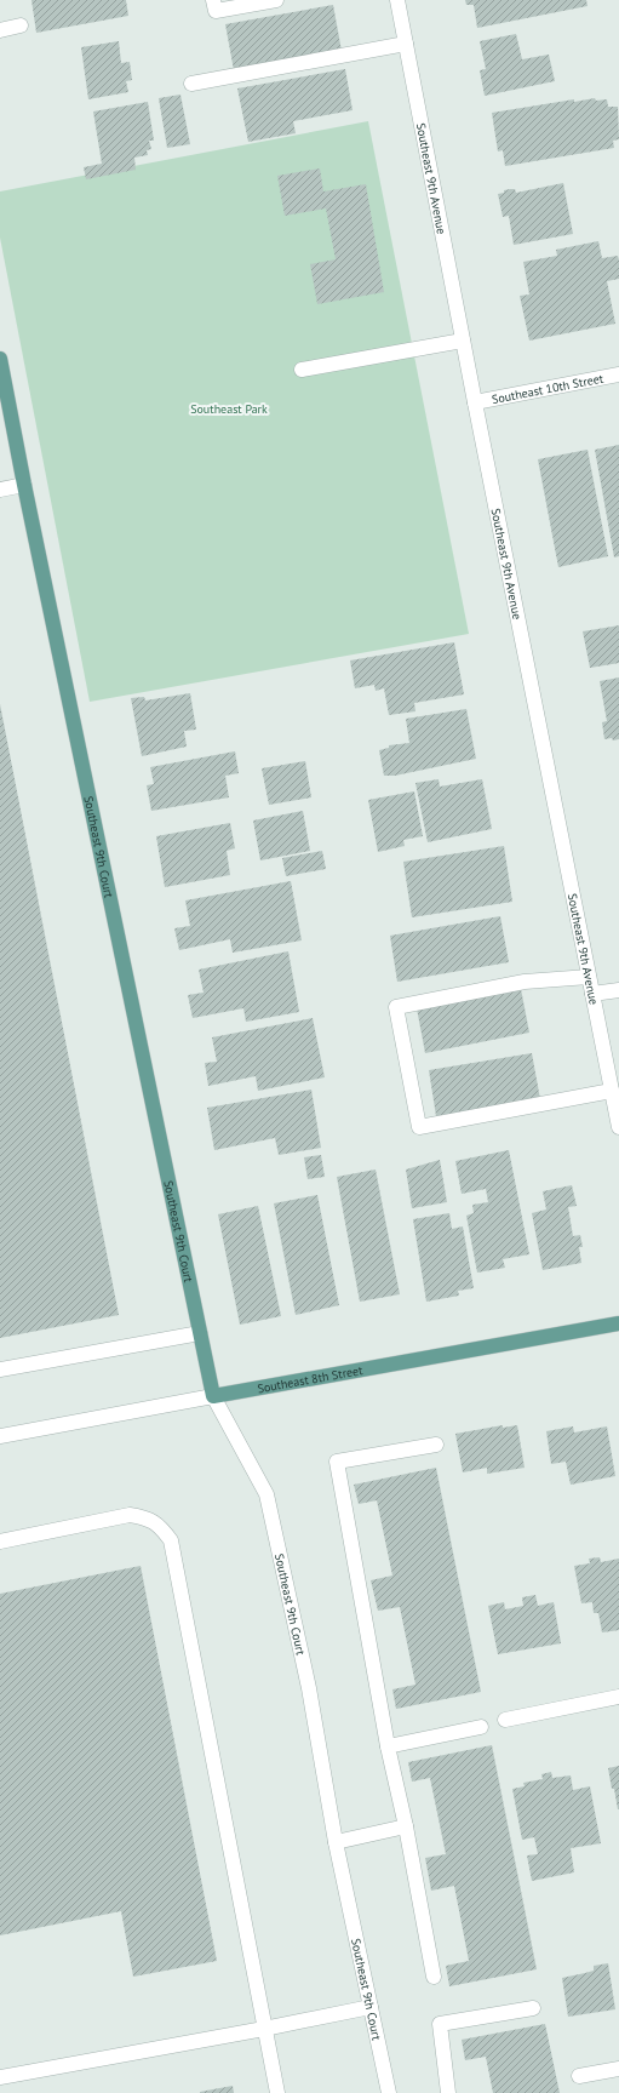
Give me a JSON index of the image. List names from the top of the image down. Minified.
{"streets":{"main road":["Southeast 9th Court","Southeast 8th Street"],"street":["Southeast 9th Avenue","Southeast 10th Street"]},"crossings":[["Southeast 9th Avenue","Southeast 10th Street"],["Southeast 9th Court","Southeast 8th Street"]],"parks":["Southeast Park"]}
